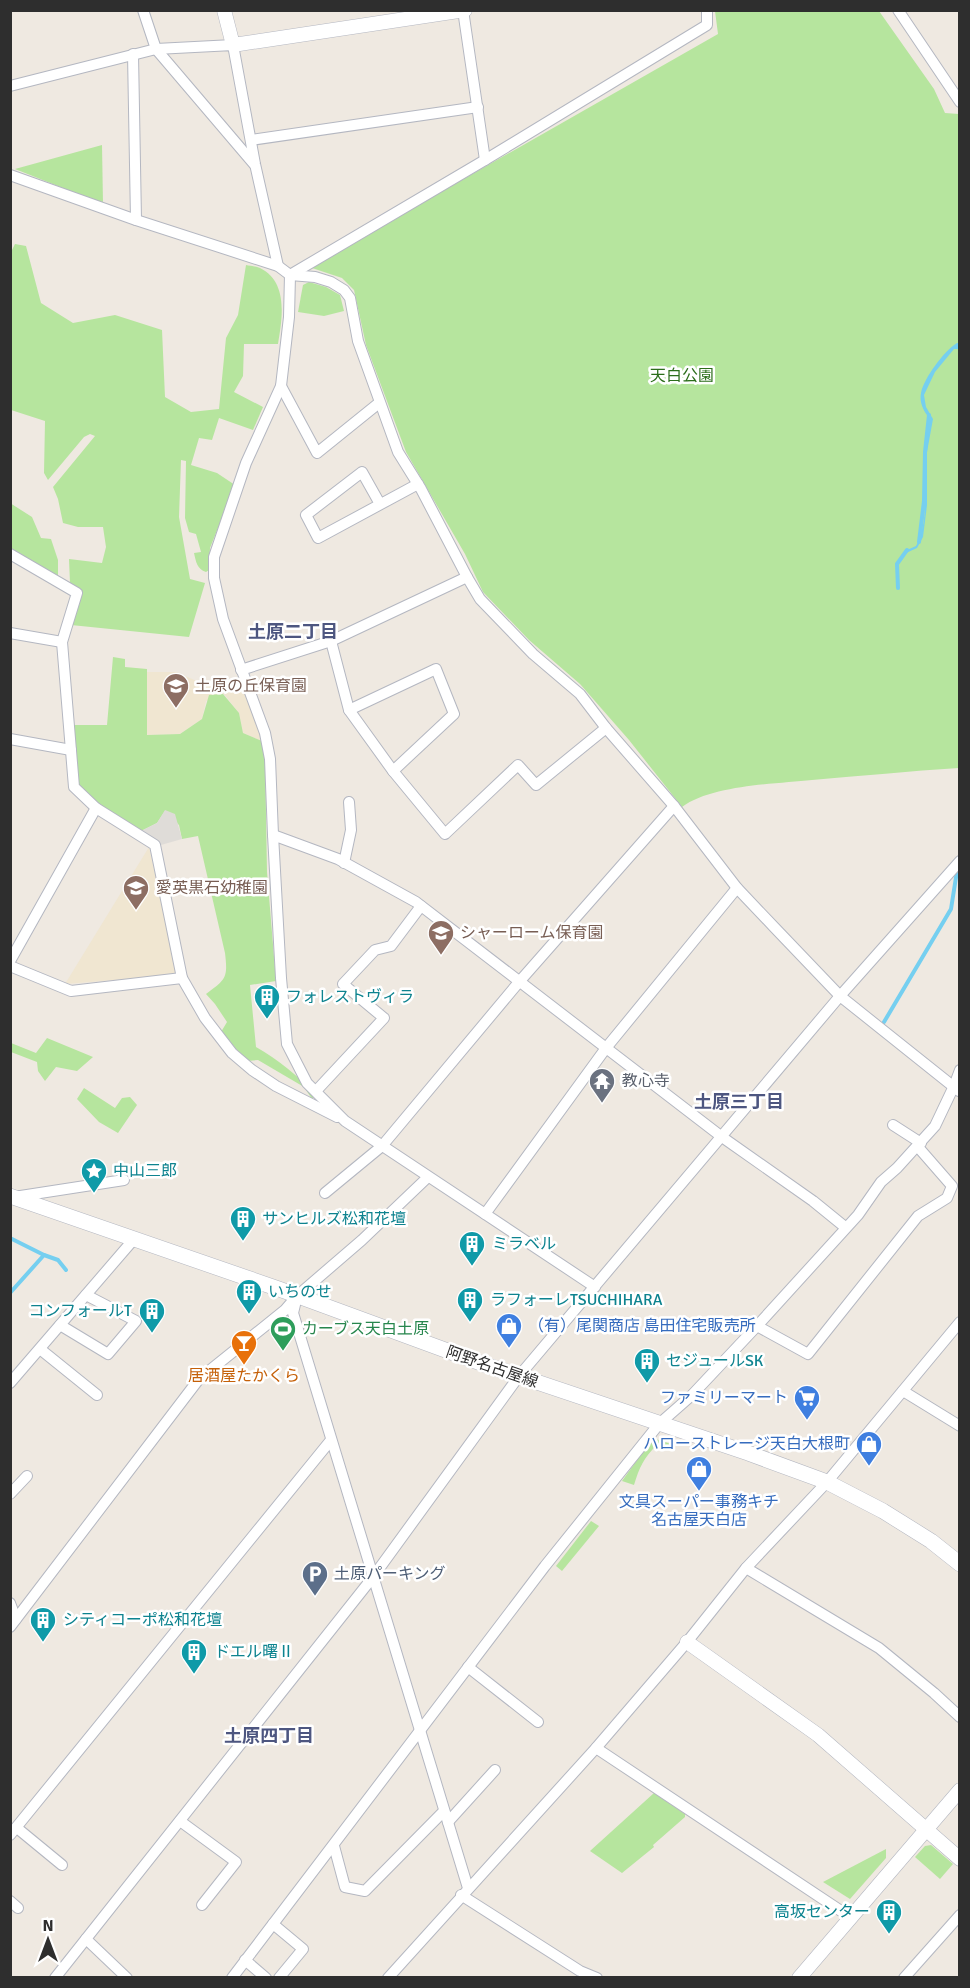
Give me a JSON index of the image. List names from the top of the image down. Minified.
{"streets":{"main road":["阿野名古屋線"]},"districts":["土原二丁目","土原三丁目","土原四丁目"],"parks":["天白公園"],"places":{"school or university":["土原の丘保育園","愛英黒石幼稚園","シャーローム保育園"],"building":["フォレストヴィラ","サンヒルズ松和花壇","ミラベル","いちのせ","ラフォーレTSUCHIHARA","コンフォールT","セジュールSK","シティコーポ松和花壇","ドエル曙Ⅱ","高坂センター"],"temple":["教心寺"],"place":["中山三郎"],"shop":["（有）尾関商店 島田住宅販売所","ハローストレージ天白大根町","文具スーパー事務キチ 名古屋天白店"],"sports":["カーブス天白土原"],"bar":["居酒屋たかくら"],"supermarket":["ファミリーマート"],"parking":["土原パーキング"]},"north":"top"}
